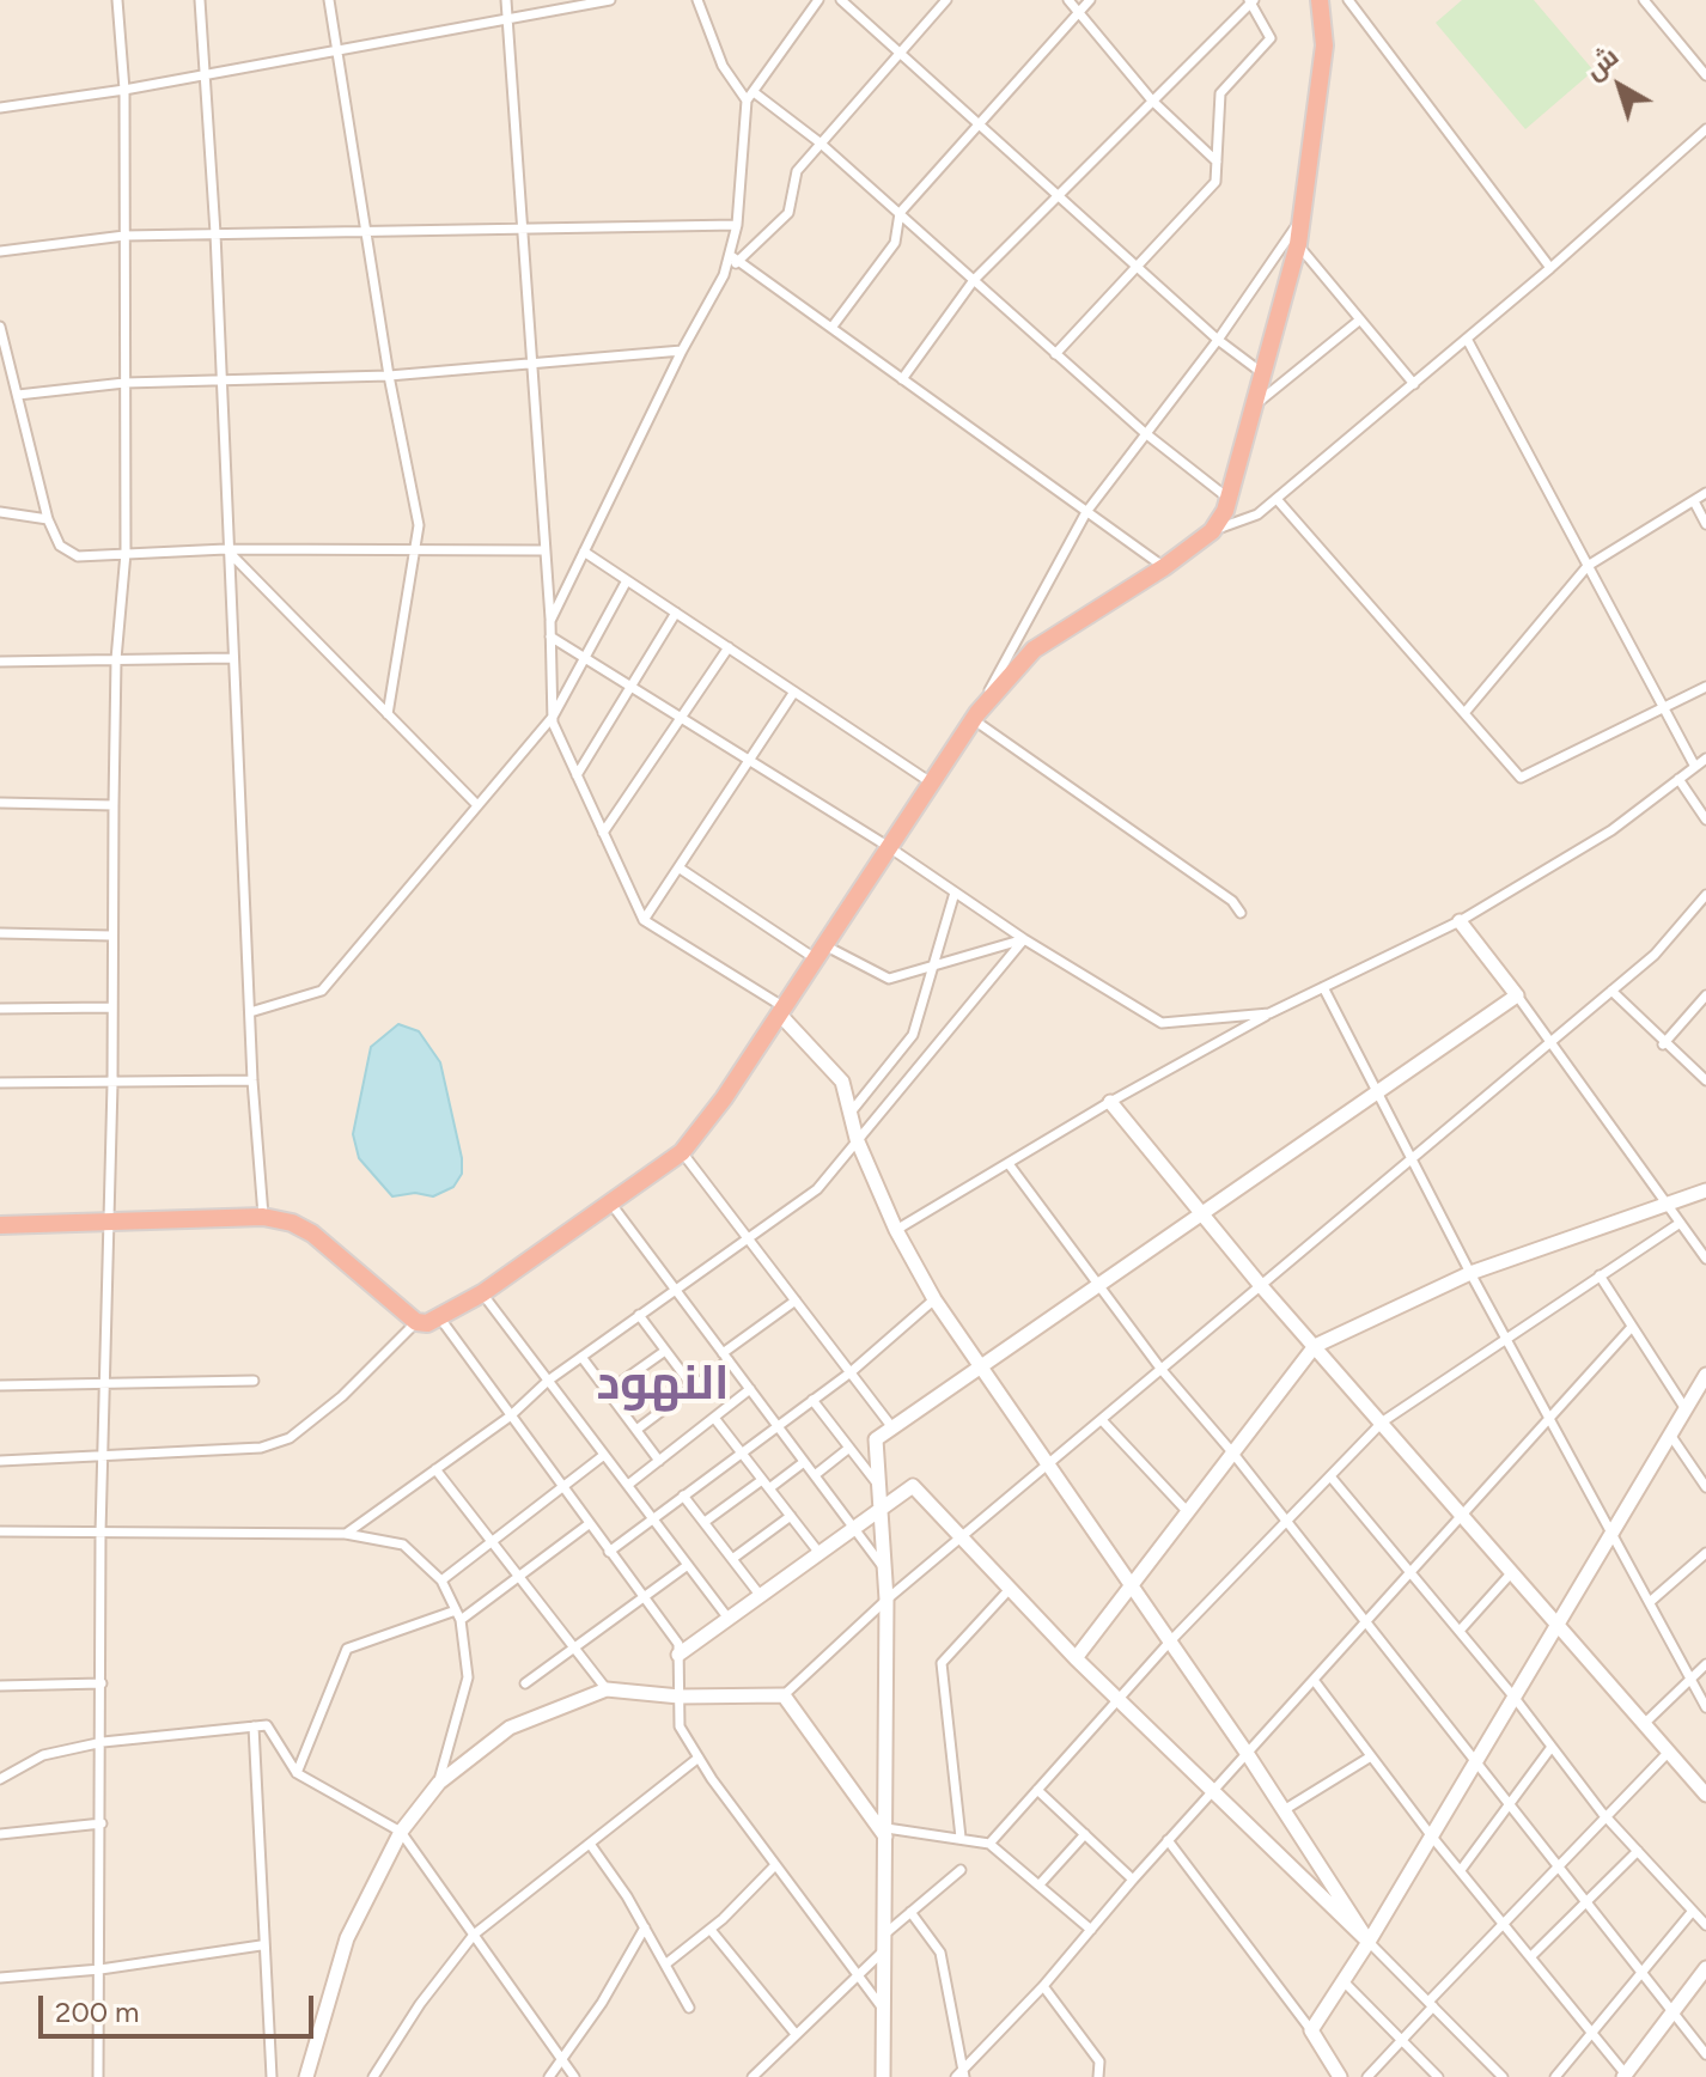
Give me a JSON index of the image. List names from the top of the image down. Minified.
{"districts":["النهود"],"scale_bar":"200 m","north":"top left"}
